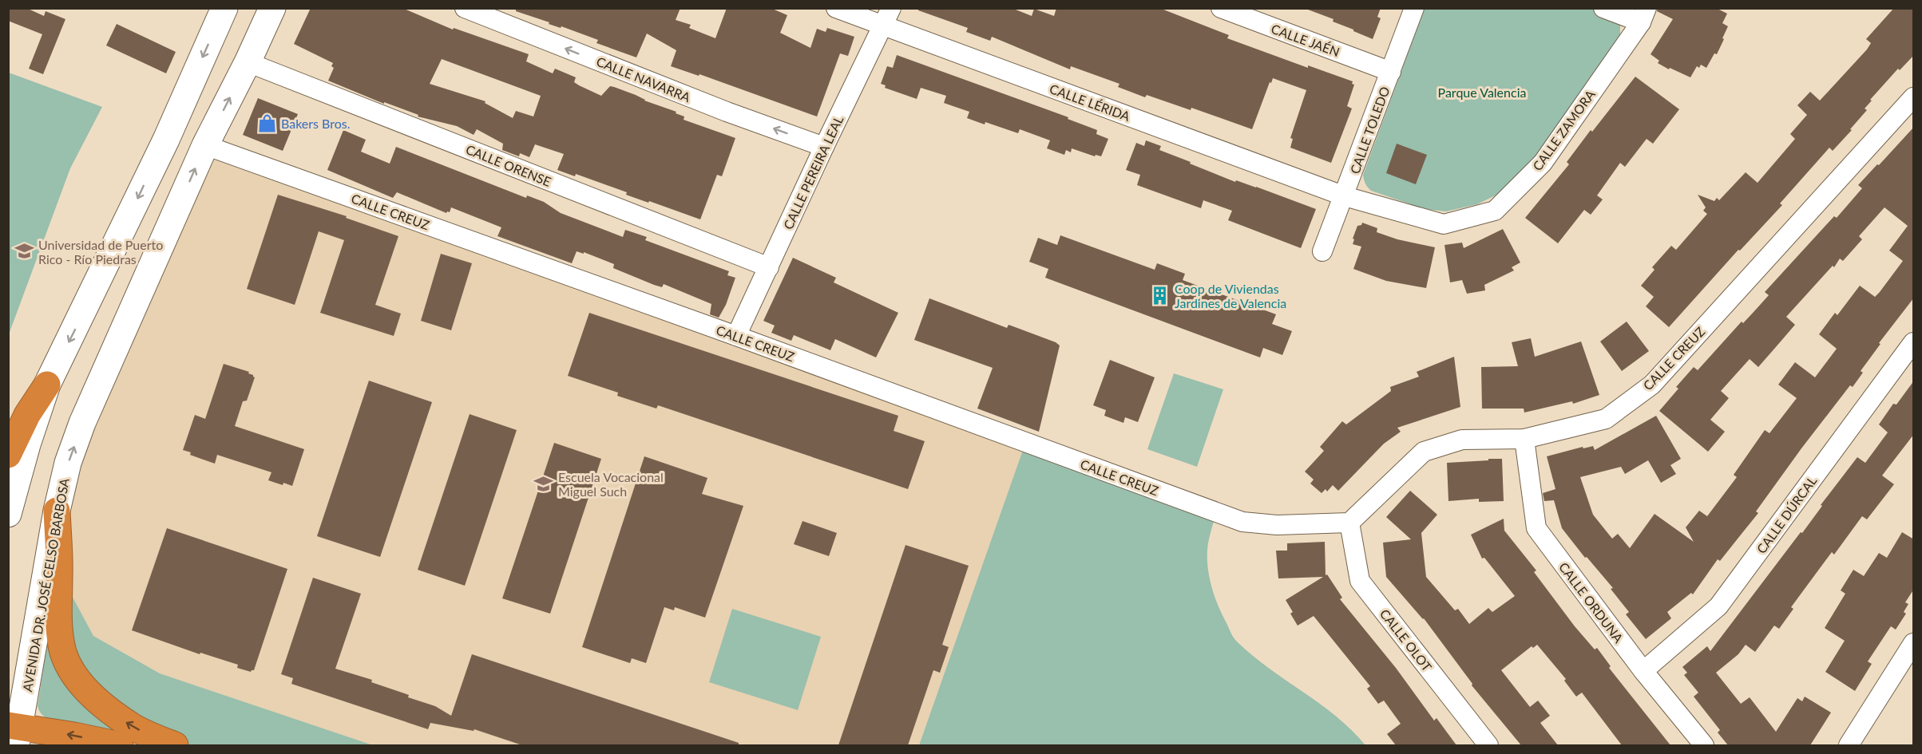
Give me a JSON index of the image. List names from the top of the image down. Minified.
{"streets":{"main road":["AVENIDA DR. JOSÉ CELSO BARBOSA"],"street":["CALLE JAÉN","CALLE NAVARRA","CALLE LÉRIDA","CALLE TOLEDO","CALLE ZAMORA","CALLE ORENSE","CALLE PEREIRA LEAL","CALLE CREUZ","CALLE DÚRCAL","CALLE ORDUNA","CALLE OLOT"]},"crossings":[["CALLE JAÉN","CALLE TOLEDO"],["CALLE NAVARRA","CALLE PEREIRA LEAL"],["CALLE LÉRIDA","CALLE TOLEDO"],["CALLE LÉRIDA","CALLE ZAMORA"],["CALLE LÉRIDA","CALLE PEREIRA LEAL"],["CALLE TOLEDO","CALLE ZAMORA"],["CALLE ORENSE","CALLE PEREIRA LEAL"],["CALLE ORENSE","AVENIDA DR. JOSÉ CELSO BARBOSA"],["CALLE PEREIRA LEAL","CALLE CREUZ"],["CALLE CREUZ","AVENIDA DR. JOSÉ CELSO BARBOSA"],["CALLE CREUZ","CALLE ORDUNA"],["CALLE CREUZ","CALLE OLOT"],["CALLE DÚRCAL","CALLE ORDUNA"]],"one_way":["CALLE NAVARRA"],"parks":["Parque Valencia"],"places":{"shop":["Bakers Bros."],"school or university":["Universidad de Puerto Rico - Río Piedras","Escuela Vocacional Miguel Such"],"building":["Coop de Viviendas Jardines de Valencia"]}}
